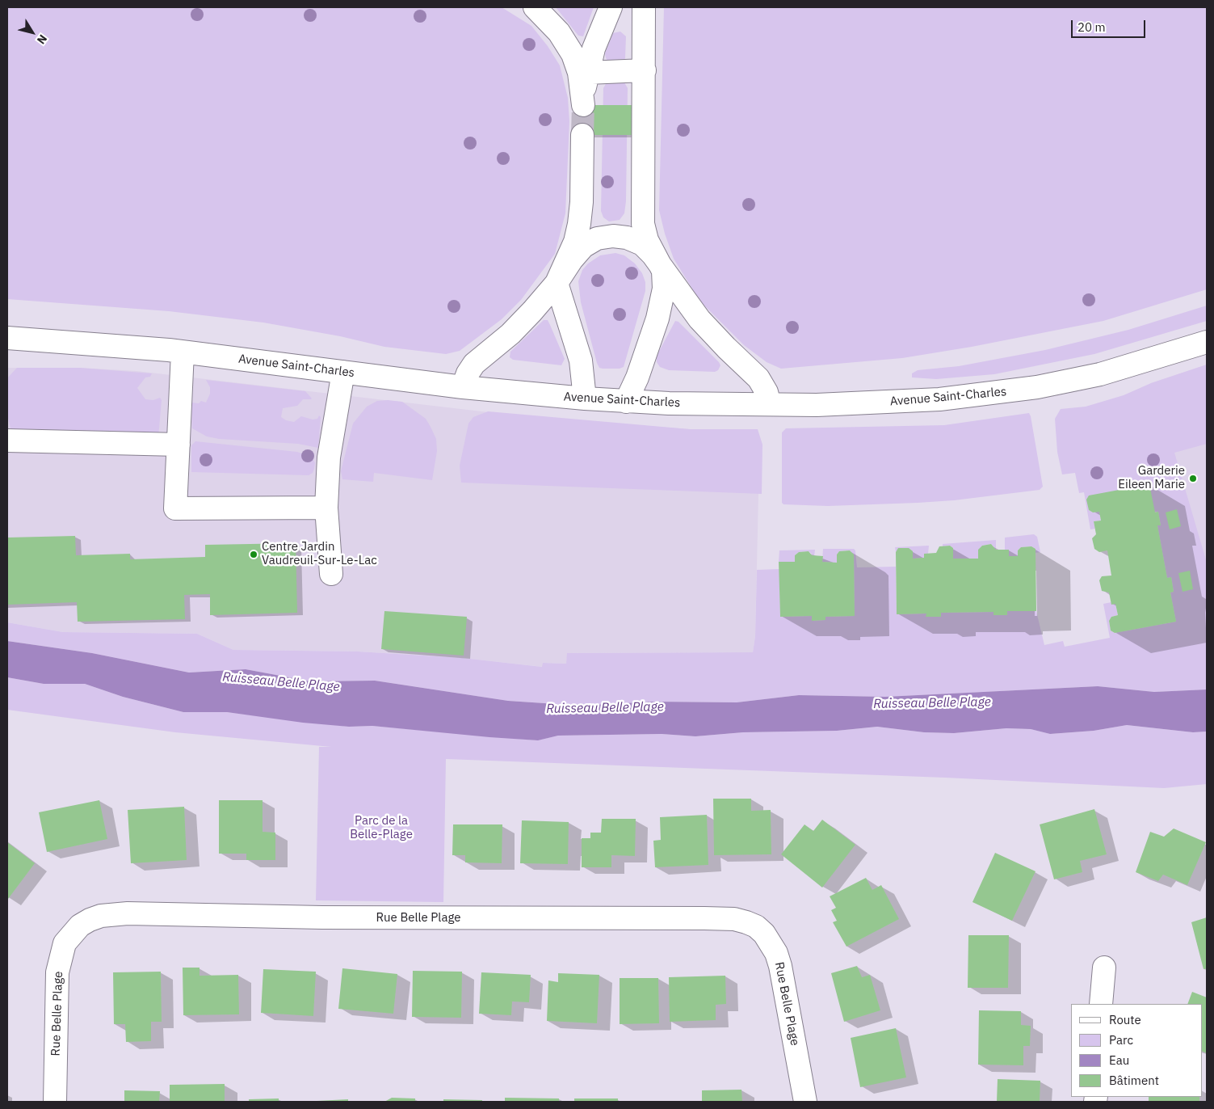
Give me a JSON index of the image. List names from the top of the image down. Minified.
{"streets":{"street":["Avenue Saint-Charles","Rue Belle Plage"]},"water":["Ruisseau Belle Plage"],"parks":["Parc de la Belle-Plage"],"places":["Garderie Eileen Marie","Centre Jardin Vaudreuil-Sur-Le-Lac"],"legend":["Route","Parc","Eau","Bâtiment"],"scale_bar":"20 m","north":"bottom right"}
